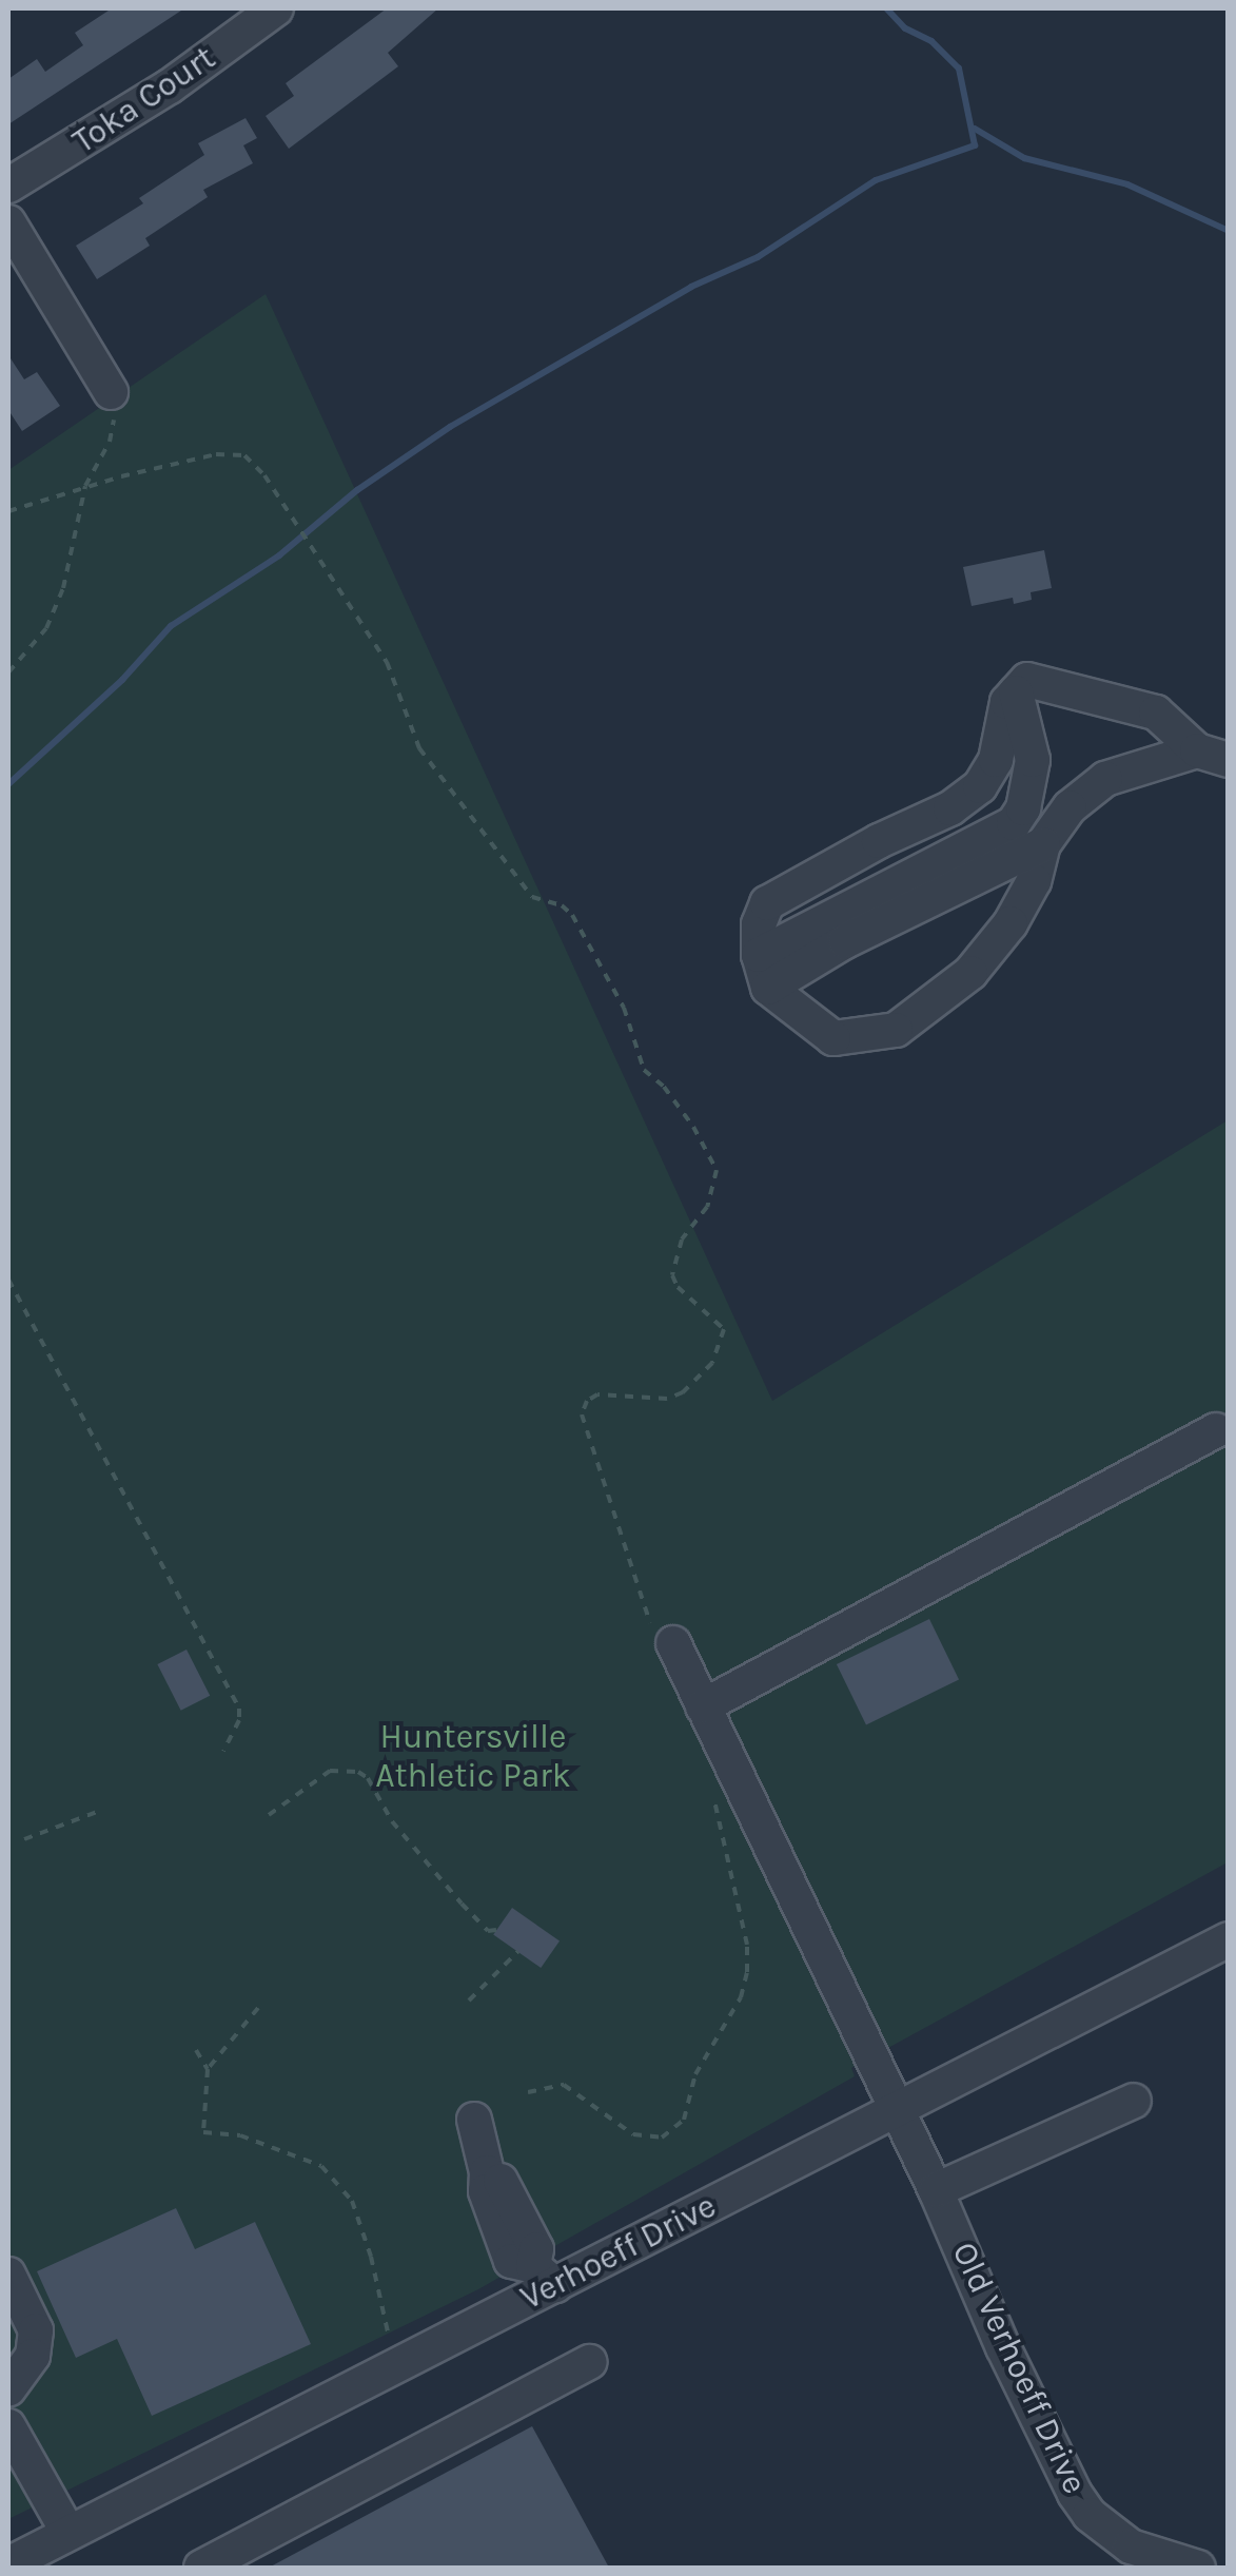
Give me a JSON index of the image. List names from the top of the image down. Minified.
{"streets":{"street":["Toka Court","Verhoeff Drive","Old Verhoeff Drive"]},"crossings":[["Verhoeff Drive","Old Verhoeff Drive"]],"parks":["Huntersville Athletic Park"]}
